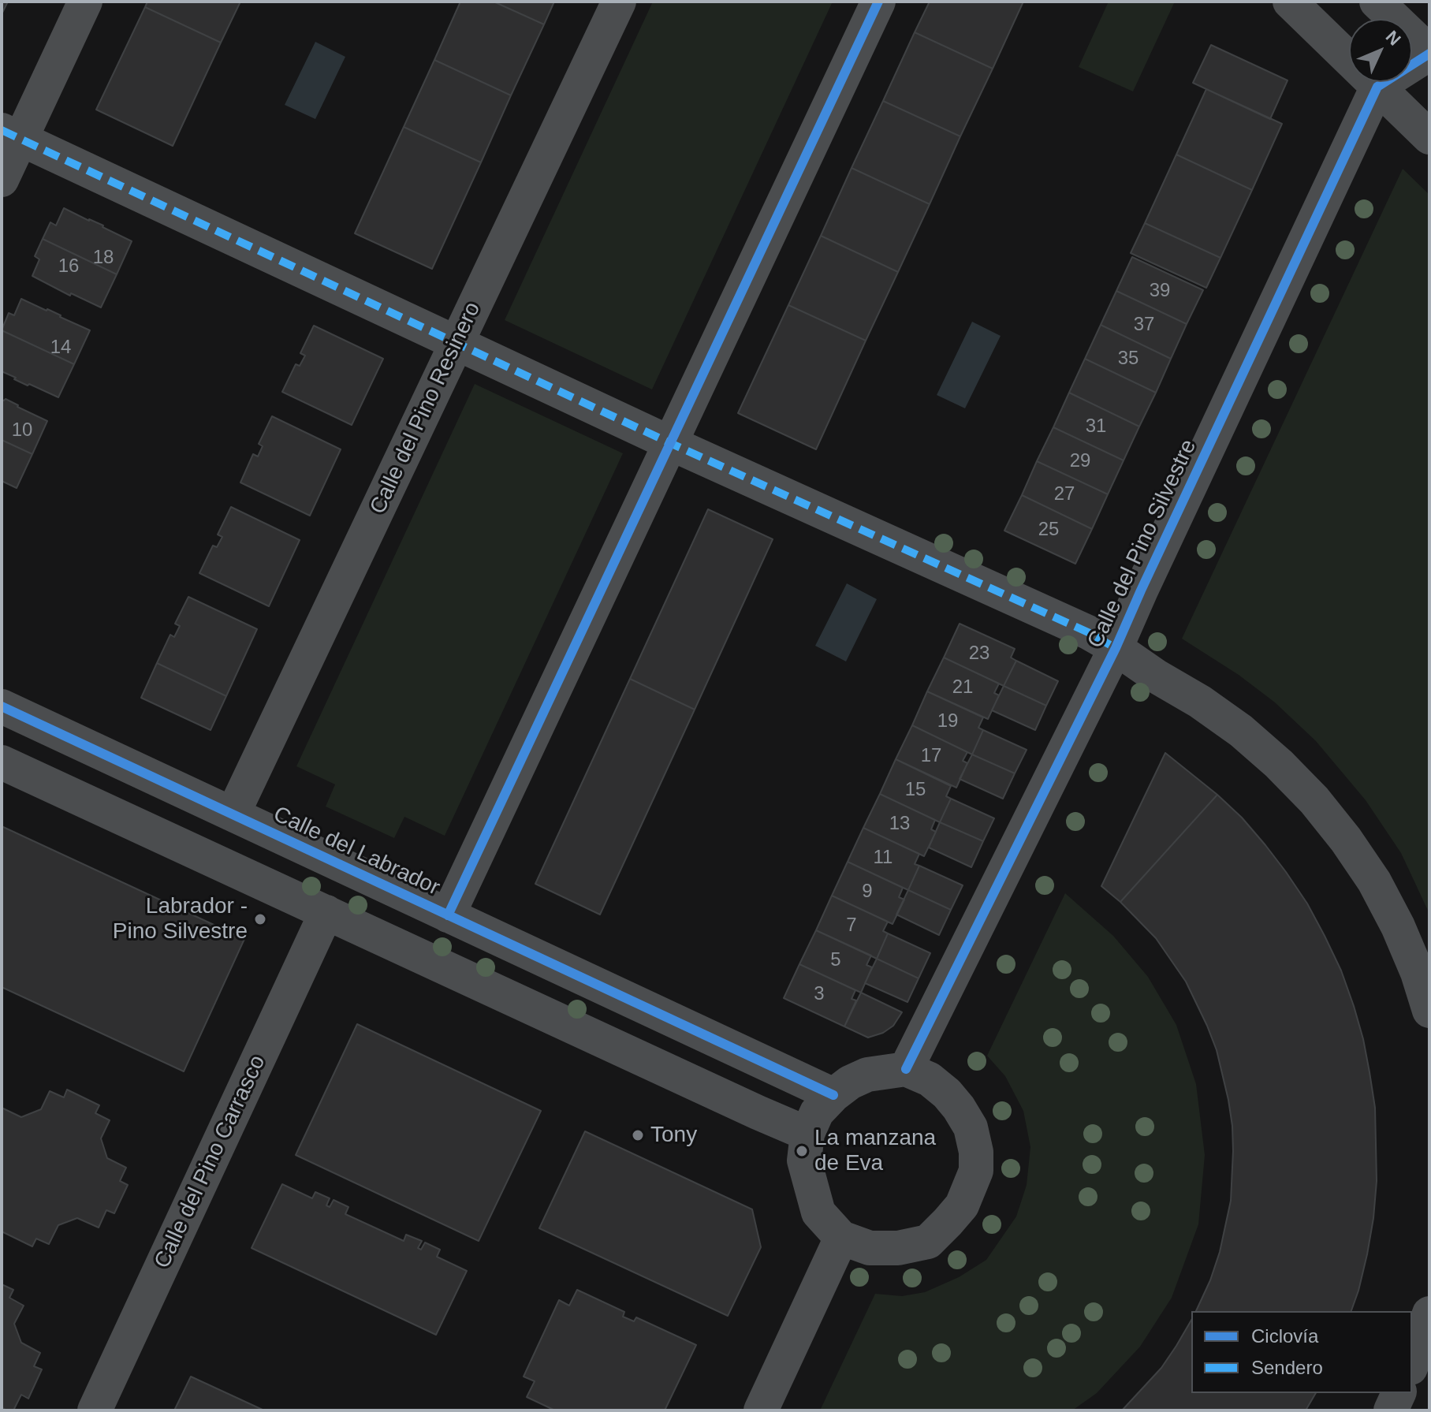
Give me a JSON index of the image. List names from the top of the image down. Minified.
{"streets":{"street":["Calle del Pino Resinero","Calle del Pino Silvestre","Calle del Labrador","Calle del Pino Carrasco"]},"crossings":[["Calle del Pino Resinero","Calle del Labrador"],["Calle del Pino Silvestre","Calle del Labrador"]],"places":["Labrador - Pino Silvestre","Tony","La manzana de Eva"],"house_numbers":["18","16","39","37","14","35","31","10","29","27","25","23","21","19","17","15","13","11","9","7","5","3"],"legend":["Ciclovía","Sendero"],"north":"top right"}
